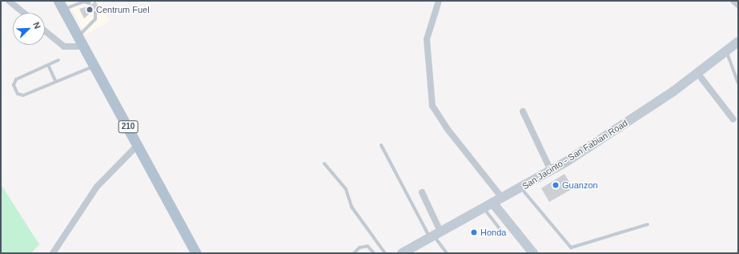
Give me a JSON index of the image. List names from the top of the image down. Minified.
{"streets":{"main road":["210","San Jacinto - San Fabian Road"]},"places":["Centrum Fuel","Guanzon","Honda"],"north":"top right"}
